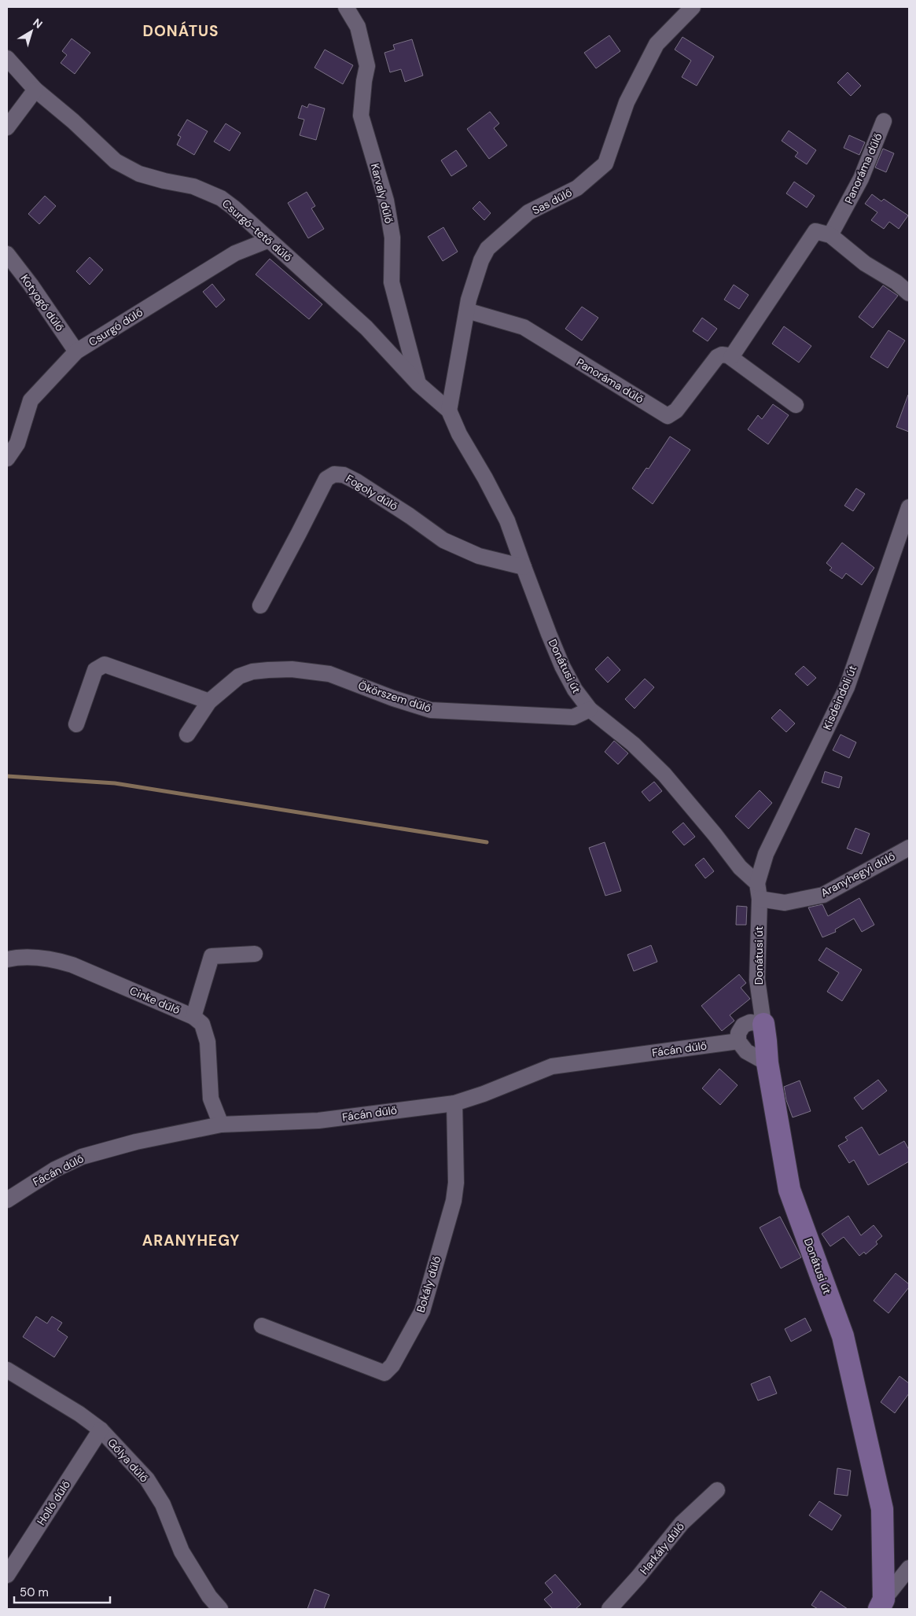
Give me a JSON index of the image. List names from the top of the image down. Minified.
{"streets":{"street":["Panoráma dűlő","Karvaly dűlő","Sas dűlő","Csurgó-tető dűlő","Kotyogó dűlő","Csurgó dűlő","Fogoly dűlő","Donátusi út","Ökörszem dűlő","Kisdeindoli út","Aranyhegyi dűlő","Cinke dűlő","Fácán dűlő","Bokály dűlő","Gólya dűlő","Holló dűlő","Harkály dűlő"]},"crossings":[["Panoráma dűlő","Sas dűlő"],["Karvaly dűlő","Csurgó-tető dűlő"],["Sas dűlő","Csurgó-tető dűlő"],["Sas dűlő","Donátusi út"],["Csurgó-tető dűlő","Csurgó dűlő"],["Csurgó-tető dűlő","Donátusi út"],["Kotyogó dűlő","Csurgó dűlő"],["Fogoly dűlő","Donátusi út"],["Donátusi út","Ökörszem dűlő"],["Donátusi út","Kisdeindoli út"],["Donátusi út","Aranyhegyi dűlő"],["Cinke dűlő","Fácán dűlő"],["Fácán dűlő","Bokály dűlő"],["Gólya dűlő","Holló dűlő"]],"districts":["DONÁTUS","ARANYHEGY"],"scale_bar":"50 m","north":"top right"}
